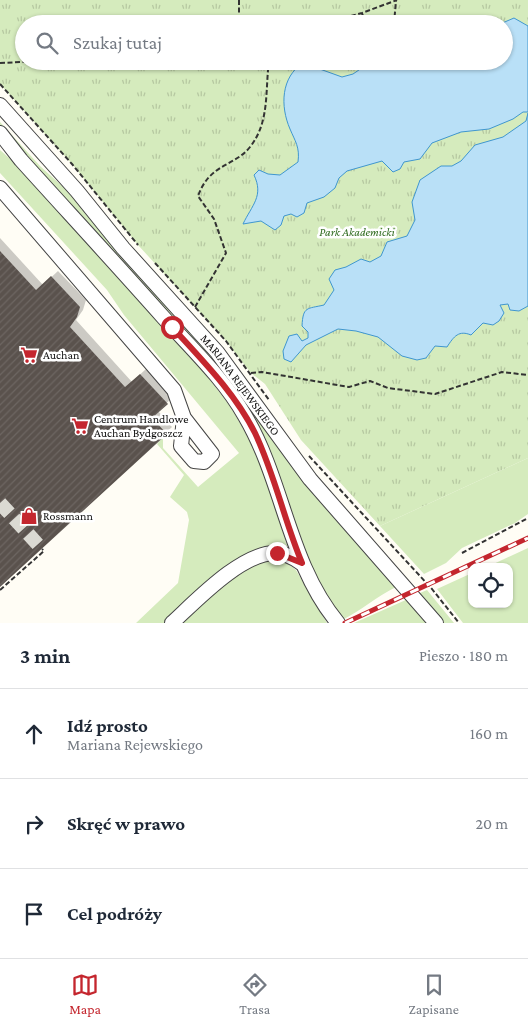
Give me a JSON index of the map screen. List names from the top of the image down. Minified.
{"streets":{"street":["MARIANA REJEWSKIEGO"]},"parks":["Park Akademicki"],"places":{"supermarket":["Auchan","Centrum Handlowe Auchan Bydgoszcz"],"shop":["Rossmann"]},"page":{"search":"Szukaj tutaj","heading":["3 min","Pieszo · 180 m"],"list":[["Idź prosto","Mariana Rejewskiego","160 m"],["Skręć w prawo","20 m"],"Cel podróży"],"nav":["Mapa","Trasa","Zapisane"]}}
